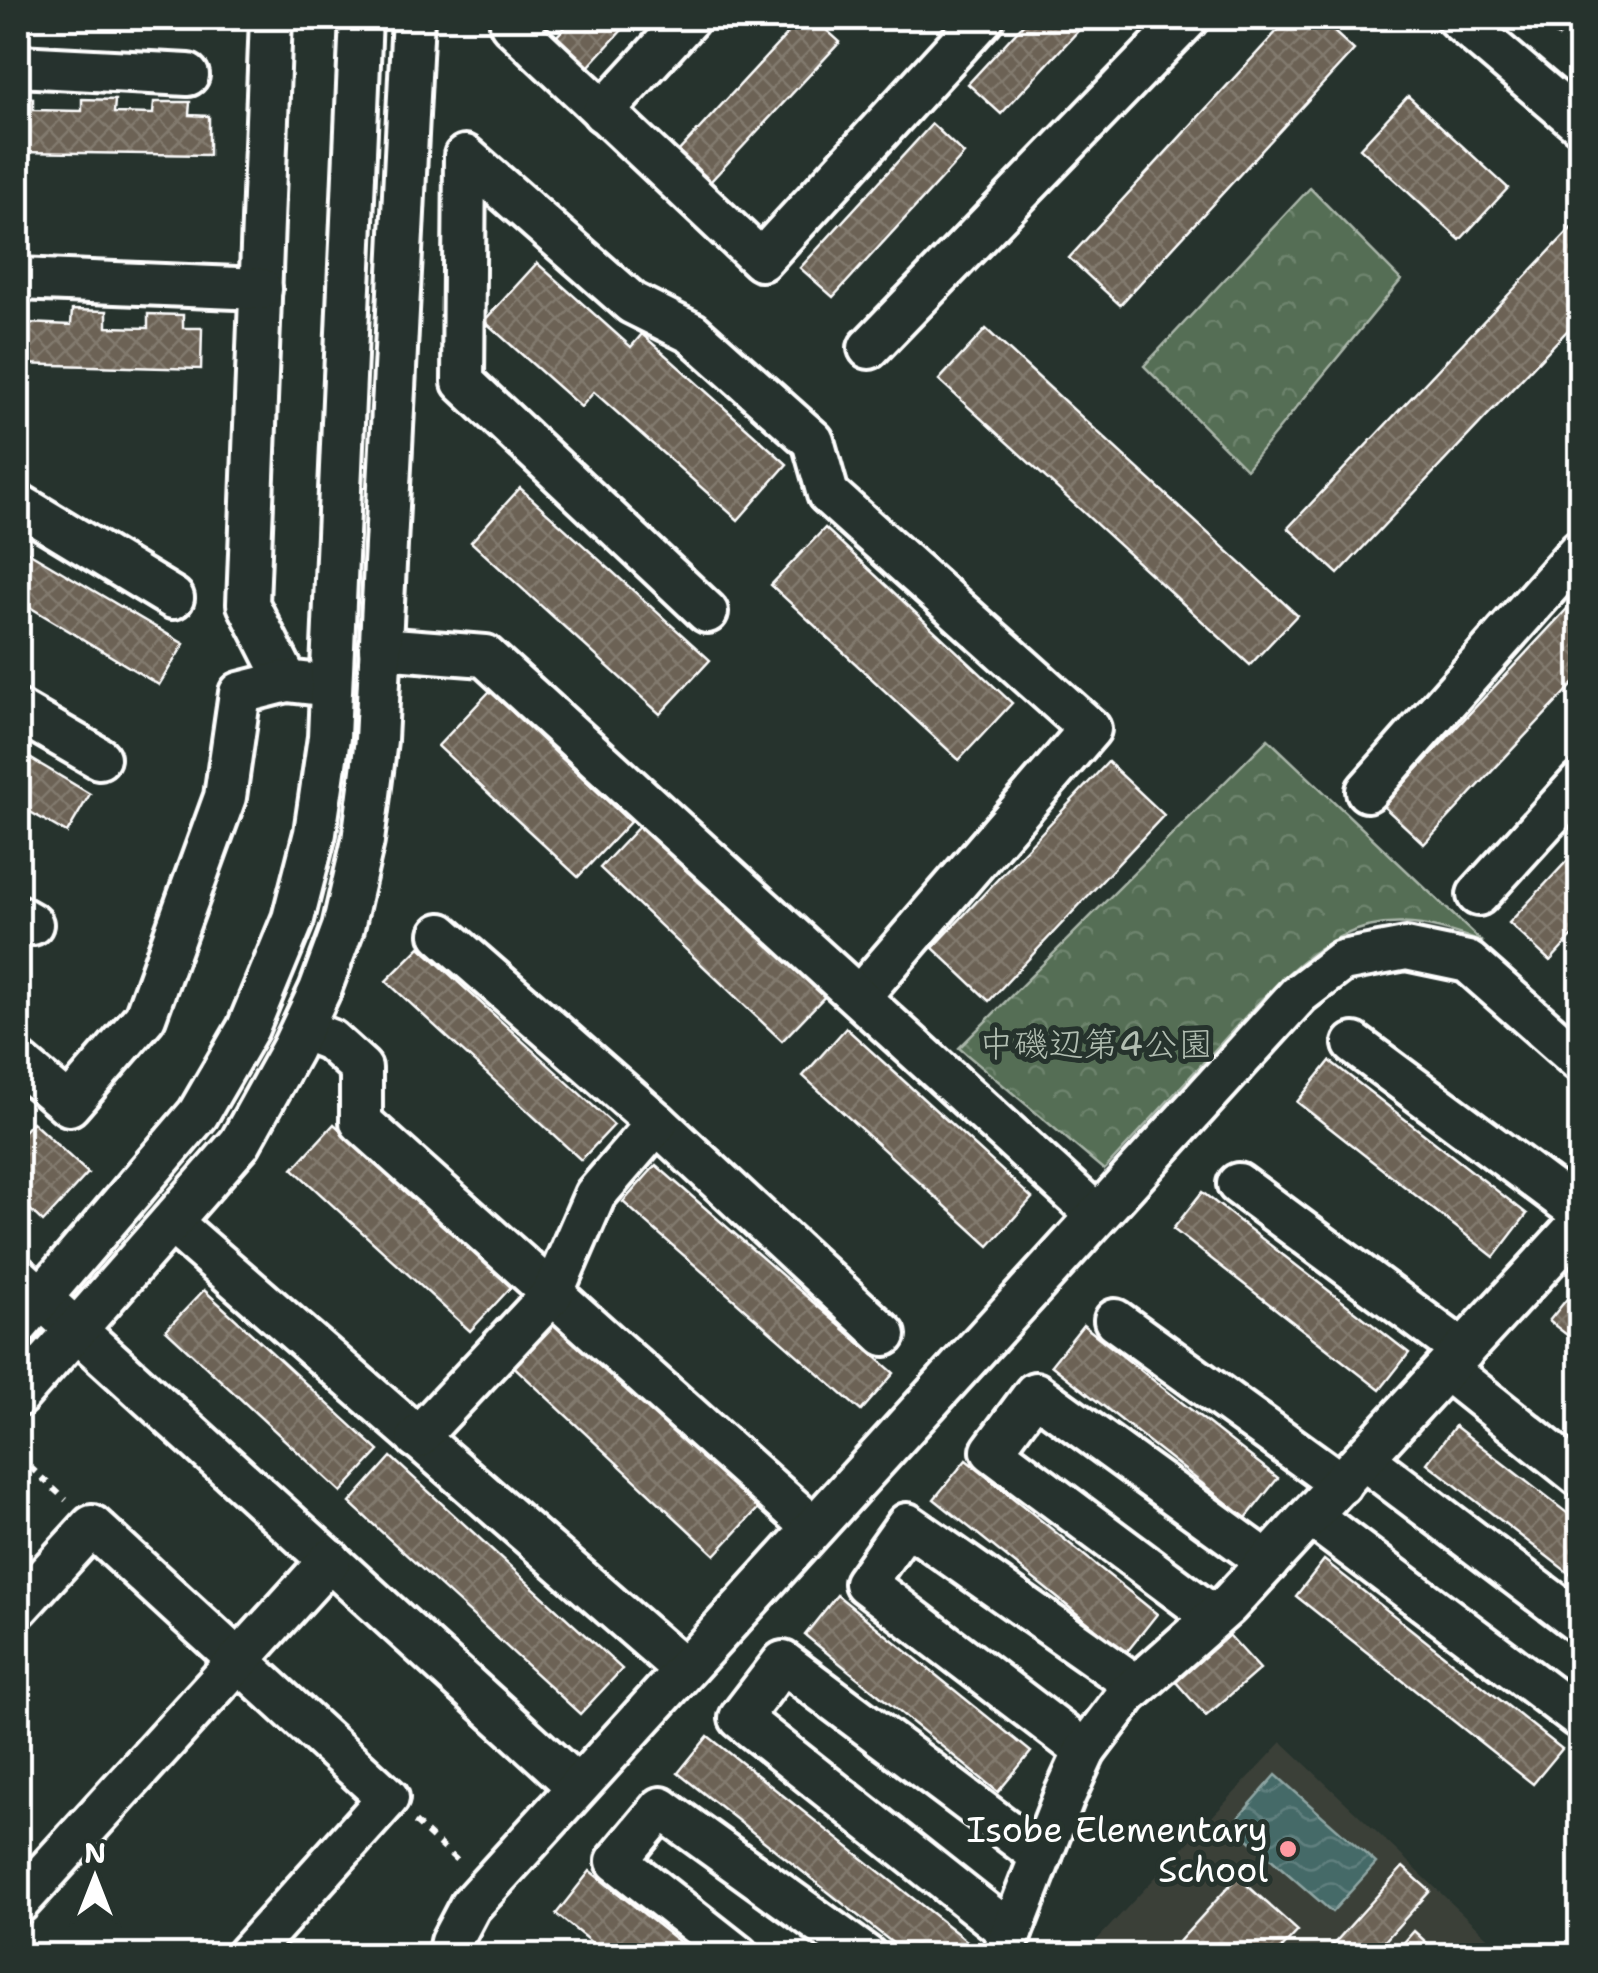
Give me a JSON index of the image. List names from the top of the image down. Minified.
{"parks":["中磯辺第4公園"],"places":["Isobe Elementary School"],"north":"top"}
